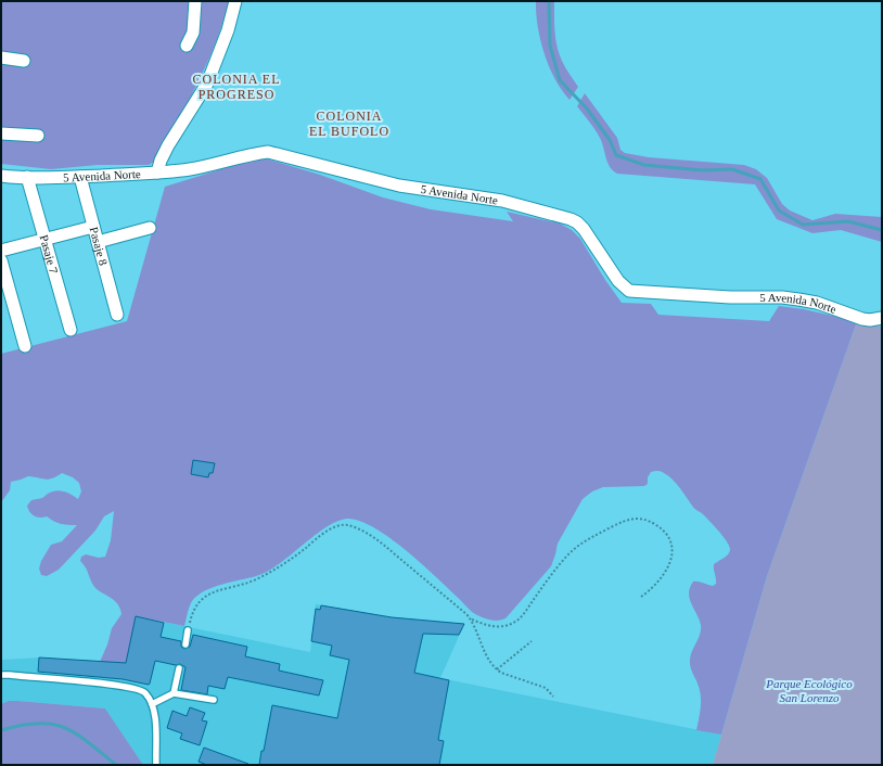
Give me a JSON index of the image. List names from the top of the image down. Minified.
{"streets":{"street":["5 Avenida Norte","Pasaje 8","Pasaje 7"]},"crossings":[["5 Avenida Norte","Pasaje 8"],["5 Avenida Norte","Pasaje 7"]],"districts":["COLONIA EL PROGRESO","COLONIA EL BUFOLO"],"parks":["Parque Ecológico San Lorenzo"]}
